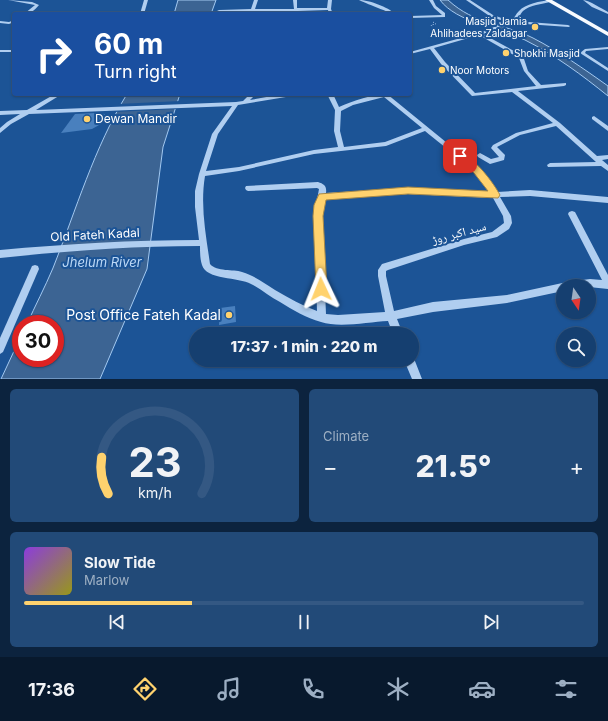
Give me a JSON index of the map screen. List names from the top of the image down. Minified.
{"streets":{"street":["سید اکبر روڑ","Old Fateh Kadal"]},"water":["Jhelum River"],"places":["Masjid Jamia Ahlihadees Zaldagar","Shokhi Masjid","Noor Motors","Dewan Mandir","Post Office Fateh Kadal"],"north":"bottom","page":{"turn":["60 m","Turn right"],"limit":"30","trip":"17:37 · 1 min · 220 m","tile":"Climate","heat":["−","21.5°","+"],"song":["Slow Tide","Marlow"],"tabs":"17:36","gauge":["23","km/h"]}}
